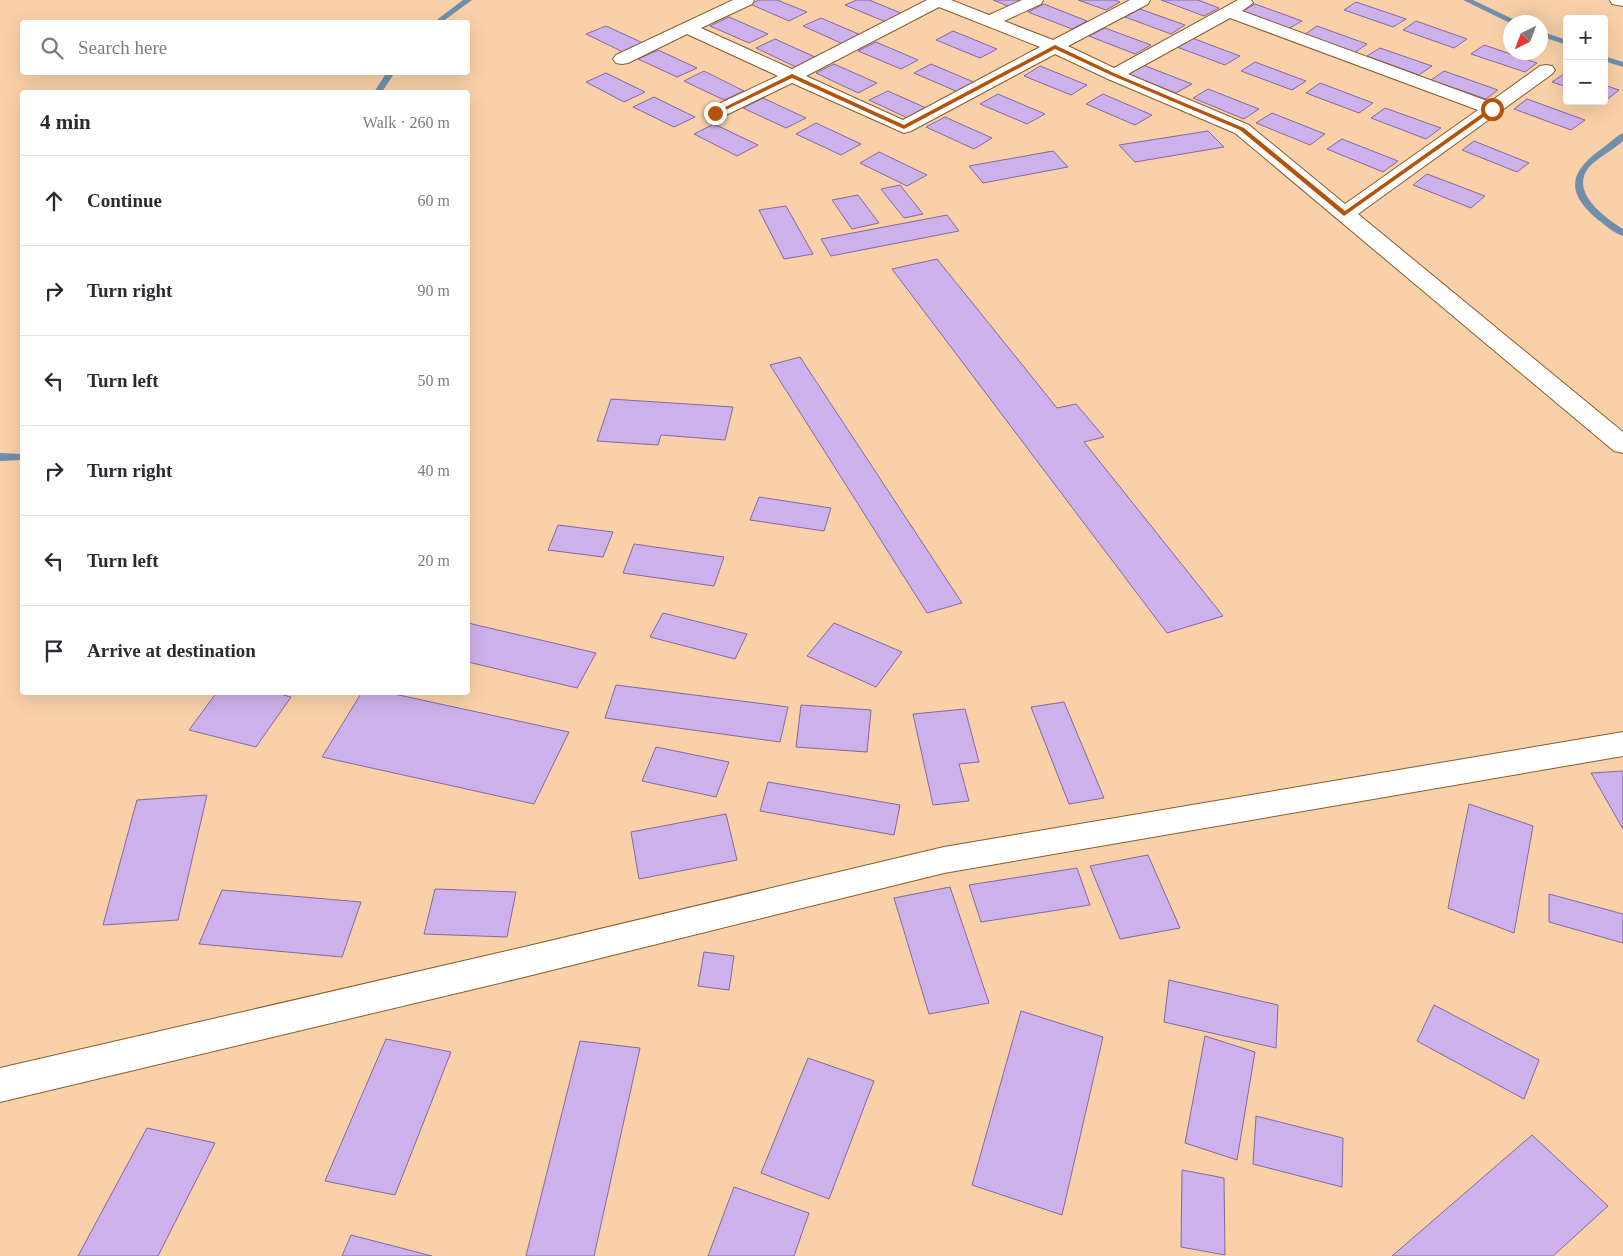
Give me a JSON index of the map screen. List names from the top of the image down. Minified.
{"north":"bottom left","page":{"map_buttons":["+","−"],"search":"Search here","heading":["4 min","Walk · 260 m"],"list":[["Continue","60 m"],["Turn right","90 m"],["Turn left","50 m"],["Turn right","40 m"],["Turn left","20 m"],"Arrive at destination"]}}
